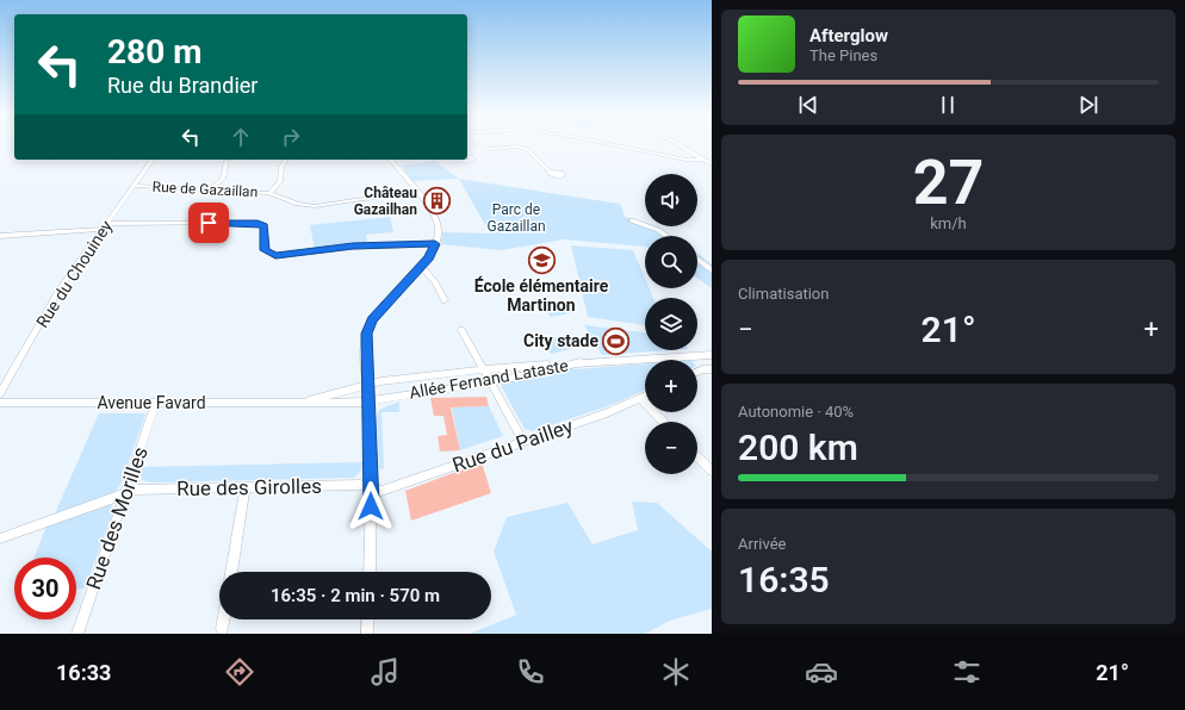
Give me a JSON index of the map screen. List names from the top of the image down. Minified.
{"streets":{"street":["Rue de Gazaillan","Rue du Chouiney","Allée Fernand Lataste","Avenue Favard","Rue du Pailley","Rue des Girolles","Rue des Morilles"]},"crossings":[["Rue de Gazaillan","Rue du Chouiney"],["Allée Fernand Lataste","Avenue Favard"],["Avenue Favard","Rue des Morilles"],["Rue du Pailley","Rue des Girolles"],["Rue des Girolles","Rue des Morilles"]],"parks":["Parc de Gazaillan"],"places":{"building":["Château Gazailhan"],"school or university":["École élémentaire Martinon"],"sports":["City stade"]},"page":{"turn":["280 m","Rue du Brandier"],"song":["Afterglow","The Pines"],"tile":[["27","km/h"],"Climatisation",["Autonomie · 40%","200 km"],["Arrivée","16:35"]],"map_buttons":["+","−"],"heat":["−","21°","+"],"limit":"30","trip":"16:35 · 2 min · 570 m","tabs":["16:33","21°"]}}
